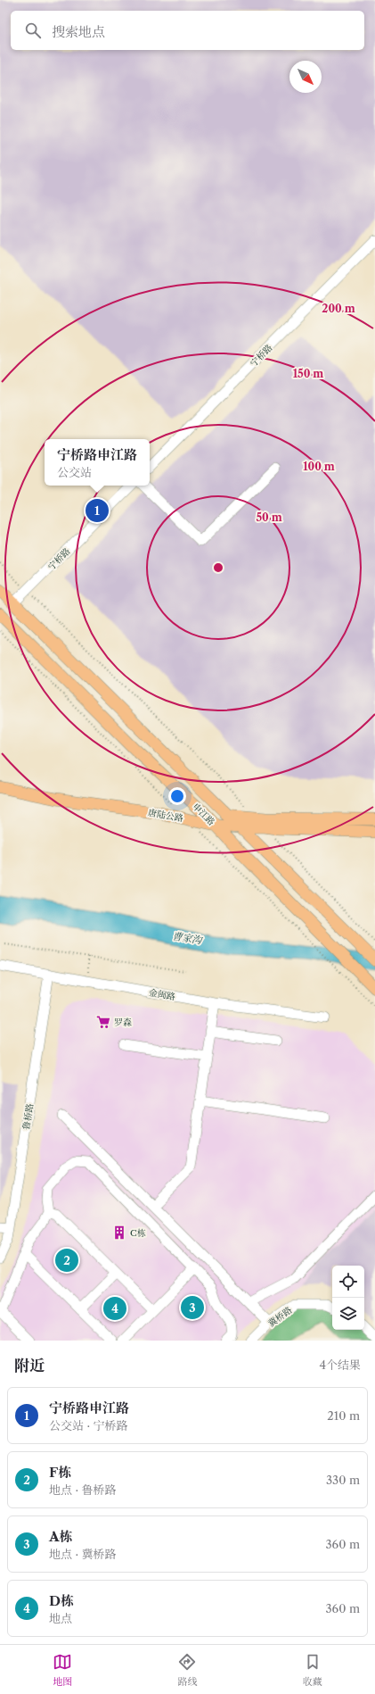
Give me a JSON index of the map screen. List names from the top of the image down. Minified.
{"streets":{"main road":["申江路","唐陆公路"],"street":["宁桥路","金闽路","鲁桥路","冀桥路"]},"crossings":[["宁桥路","申江路"],["申江路","唐陆公路"],["金闽路","鲁桥路"]],"water":["曹家沟"],"places":{"supermarket":["罗森"],"building":["C栋"]},"north":"bottom right","page":{"search":"搜索地点","popup":["宁桥路申江路","公交站"],"pins":["1","2","3","4"],"heading":["附近","4个结果"],"list":[{"mark":"1","name":"宁桥路申江路","note":"公交站 · 宁桥路","value":"210 m"},{"mark":"2","name":"F栋","note":"地点 · 鲁桥路","value":"330 m"},{"mark":"3","name":"A栋","note":"地点 · 冀桥路","value":"360 m"},{"mark":"4","name":"D栋","note":"地点","value":"360 m"}],"nav":["地图","路线","收藏"]},"rings":["200 m","150 m","100 m","50 m"]}
